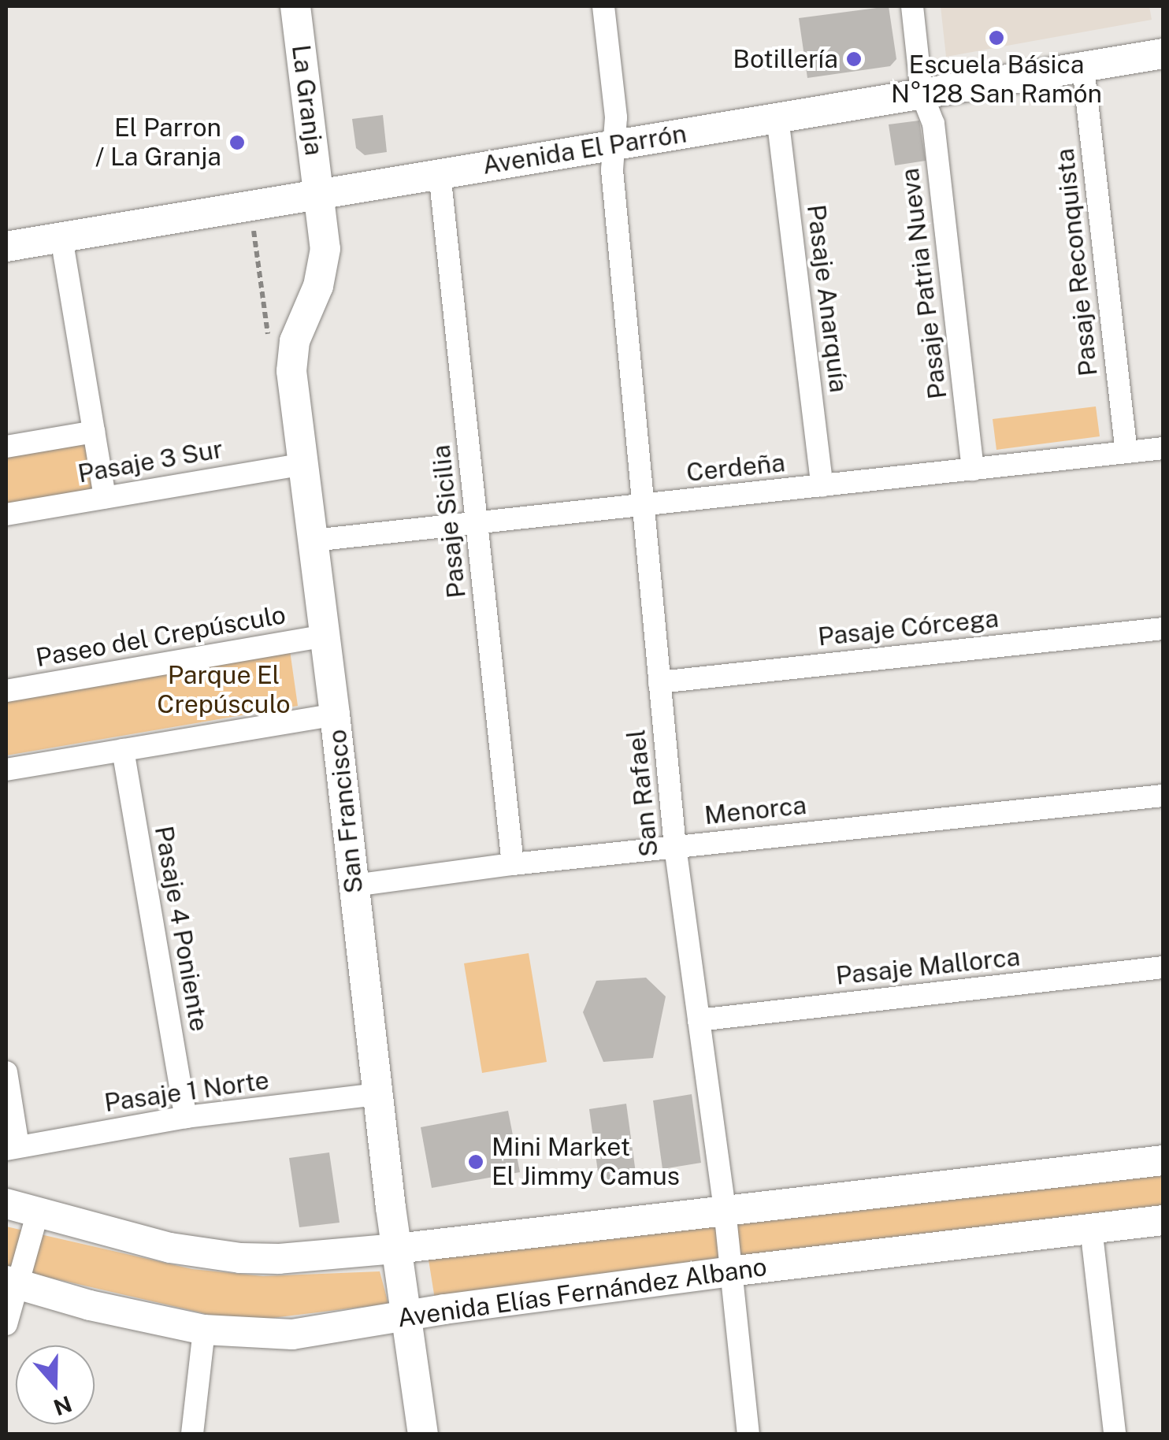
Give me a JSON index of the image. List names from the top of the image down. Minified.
{"streets":{"main road":["La Granja","Avenida El Parrón","San Francisco","Avenida Elías Fernández Albano"],"street":["Pasaje Reconquista","Pasaje Patria Nueva","Pasaje Anarquía","Pasaje 3 Sur","Cerdeña","Pasaje Sicilia","Pasaje Córcega","Paseo del Crepúsculo","San Rafael","Menorca","Pasaje 4 Poniente","Pasaje Mallorca","Pasaje 1 Norte"]},"crossings":[["La Granja","Avenida El Parrón"],["La Granja","San Francisco"],["Avenida El Parrón","Pasaje Reconquista"],["Avenida El Parrón","Pasaje Patria Nueva"],["Avenida El Parrón","Pasaje Anarquía"],["Avenida El Parrón","Pasaje Sicilia"],["Avenida El Parrón","San Rafael"],["Avenida El Parrón","San Francisco"],["Pasaje Reconquista","Cerdeña"],["Pasaje Patria Nueva","Cerdeña"],["Pasaje Anarquía","Cerdeña"],["Pasaje 3 Sur","San Francisco"],["Cerdeña","Pasaje Sicilia"],["Cerdeña","San Rafael"],["Cerdeña","San Francisco"],["Pasaje Sicilia","Menorca"],["Pasaje Córcega","San Rafael"],["Paseo del Crepúsculo","San Francisco"],["San Rafael","Menorca"],["San Rafael","Pasaje Mallorca"],["San Rafael","Avenida Elías Fernández Albano"],["Menorca","San Francisco"],["San Francisco","Pasaje 1 Norte"],["San Francisco","Avenida Elías Fernández Albano"],["Pasaje 4 Poniente","Pasaje 1 Norte"]],"parks":["Parque El Crepúsculo"],"places":["Escuela Básica N°128 San Ramón","Botillería","El Parron / La Granja","Mini Market El Jimmy Camus"],"north":"bottom"}
